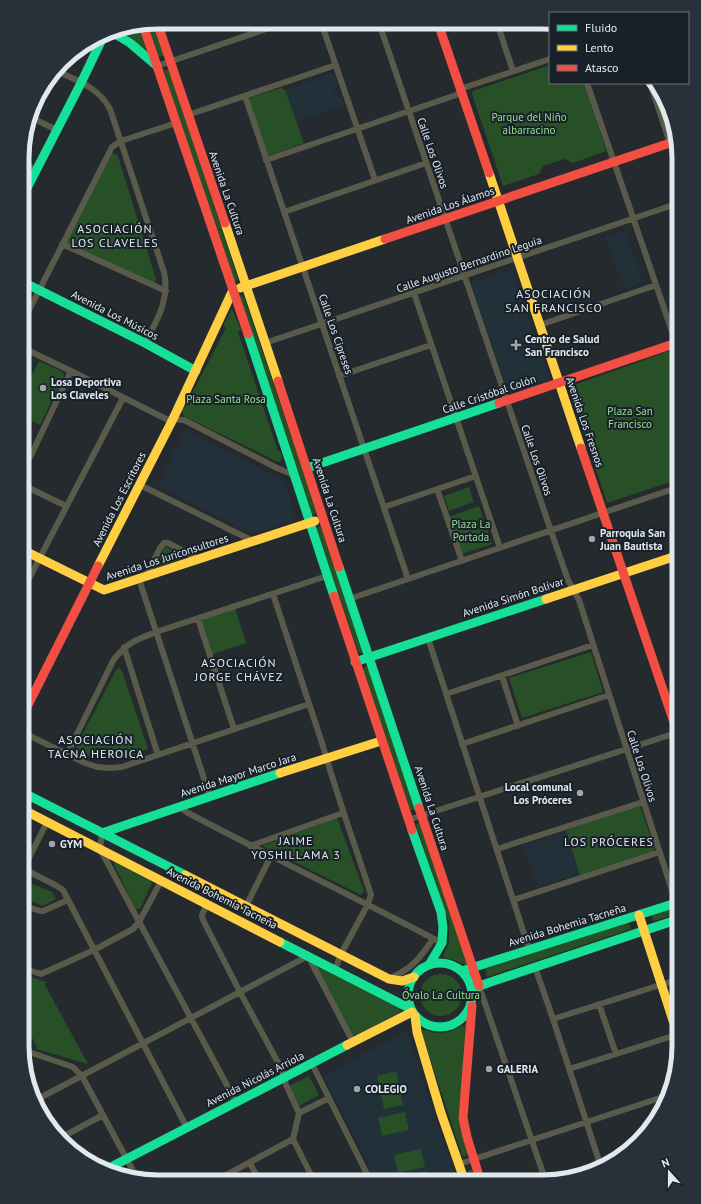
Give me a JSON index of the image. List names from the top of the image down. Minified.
{"streets":{"street":["Calle Los Olivos","Avenida La Cultura","Avenida Los Álamos","Calle Augusto Bernardino Leguía","Avenida Los Músicos","Calle Los Cipreses","Calle Cristóbal Colón","Avenida Los Fresnos","Avenida Los Escritores","Avenida Los Juriconsultores","Avenida Simón Bolívar","Avenida Mayor Marco Jara","Avenida Bohemia Tacneña","Avenida Nicolás Arriola"]},"crossings":[["Calle Los Olivos","Avenida Los Álamos"],["Calle Los Olivos","Calle Augusto Bernardino Leguía"],["Calle Los Olivos","Calle Cristóbal Colón"],["Calle Los Olivos","Avenida Simón Bolívar"],["Avenida La Cultura","Avenida Los Álamos"],["Avenida La Cultura","Calle Augusto Bernardino Leguía"],["Avenida La Cultura","Calle Cristóbal Colón"],["Avenida La Cultura","Avenida Los Juriconsultores"],["Avenida La Cultura","Avenida Simón Bolívar"],["Avenida La Cultura","Avenida Bohemia Tacneña"],["Avenida Los Álamos","Calle Los Cipreses"],["Avenida Los Álamos","Avenida Los Fresnos"],["Avenida Los Álamos","Avenida Los Escritores"],["Calle Augusto Bernardino Leguía","Calle Los Cipreses"],["Calle Augusto Bernardino Leguía","Avenida Los Fresnos"],["Avenida Los Músicos","Avenida Los Escritores"],["Calle Los Cipreses","Calle Cristóbal Colón"],["Calle Cristóbal Colón","Avenida Los Fresnos"],["Avenida Los Fresnos","Avenida Simón Bolívar"],["Avenida Los Escritores","Avenida Los Juriconsultores"],["Avenida Mayor Marco Jara","Avenida Bohemia Tacneña"],["Avenida Bohemia Tacneña","Avenida Nicolás Arriola"]],"districts":["ASOCIACIÓN LOS CLAVELES","ASOCIACIÓN SAN FRANCISCO","ASOCIACIÓN JORGE CHÁVEZ","ASOCIACIÓN TACNA HEROICA","JAIME YOSHILLAMA 3","LOS PRÓCERES"],"parks":["Parque del Niño albarracino","Plaza Santa Rosa","Plaza San Francisco","Plaza La Portada","Óvalo La Cultura"],"places":{"health":["Centro de Salud San Francisco"],"other":["Losa Deportiva Los Claveles","Parroquia San Juan Bautista","Local comunal Los Próceres","GYM","GALERIA","COLEGIO"]},"legend":["Fluido","Lento","Atasco"],"north":"top"}
